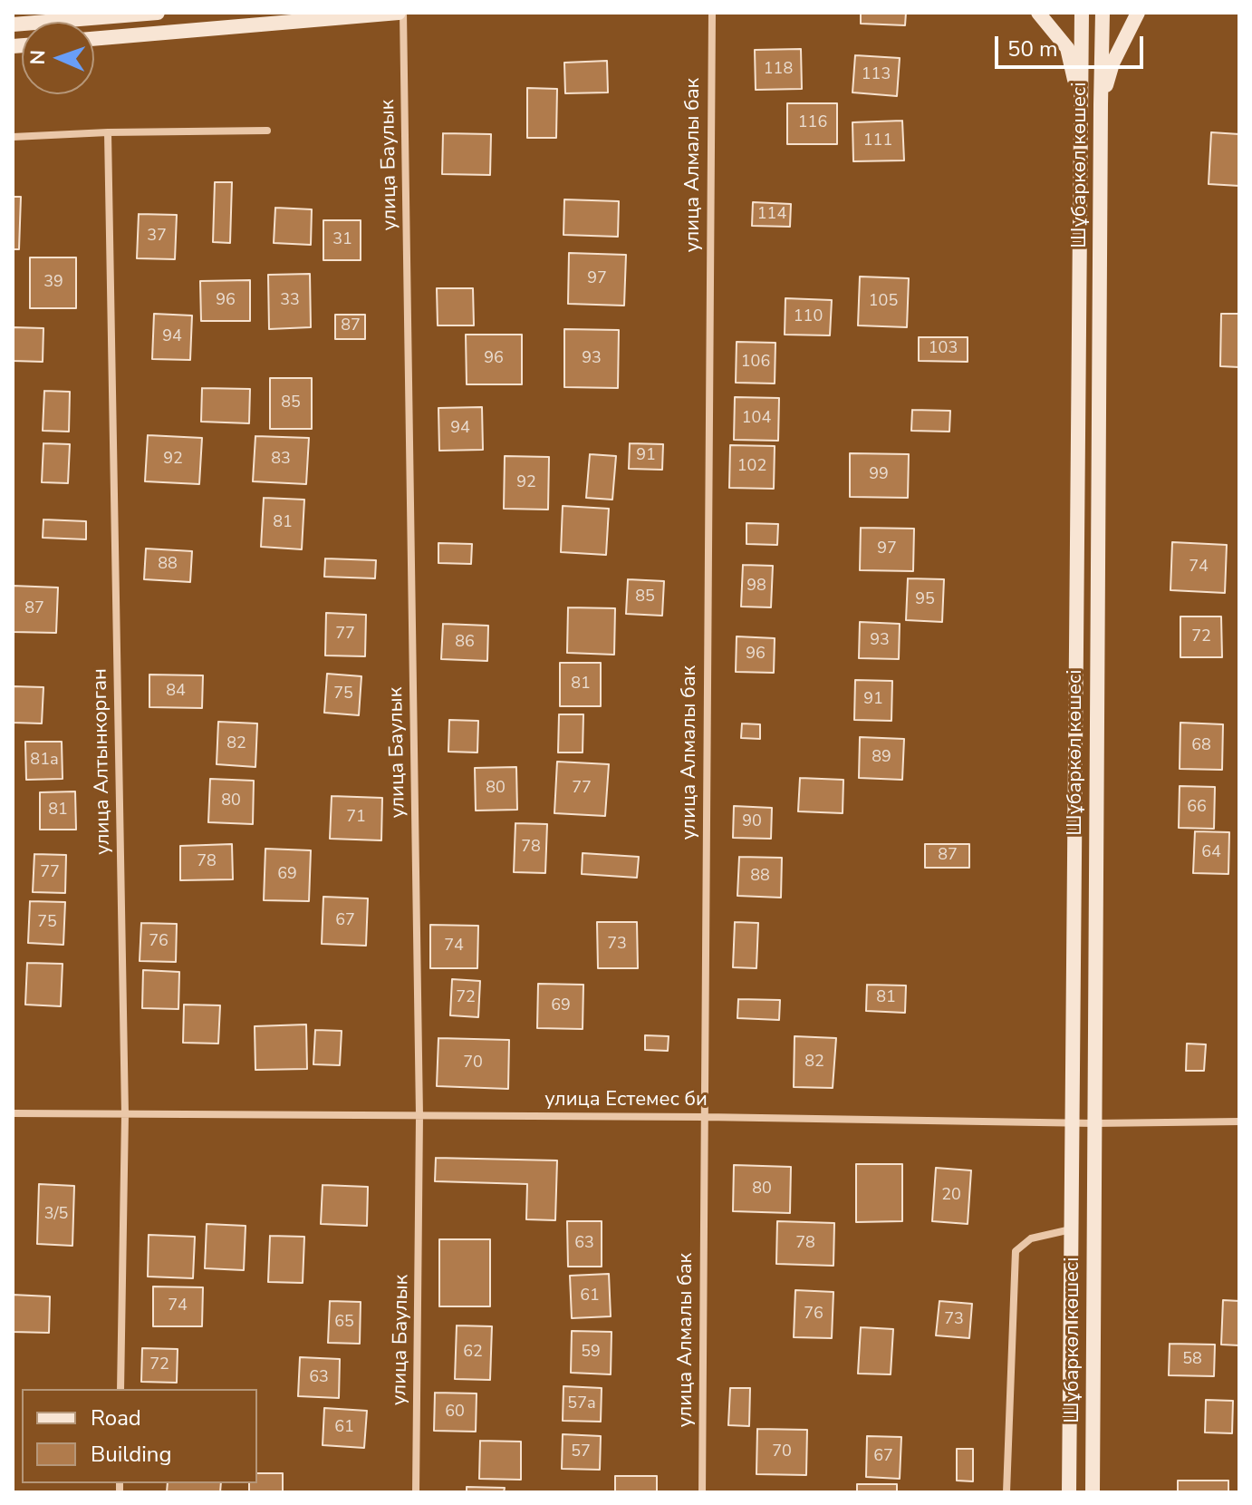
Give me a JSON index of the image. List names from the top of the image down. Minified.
{"streets":{"street":["улица Баулык","улица Алмалы бак","Шұбаркөл көшесі","улица Алтынкорган","улица Естемес би"]},"crossings":[["улица Баулык","улица Естемес би"],["улица Алмалы бак","улица Естемес би"],["Шұбаркөл көшесі","улица Естемес би"],["улица Алтынкорган","улица Естемес би"]],"house_numbers":["118","113","116","111","114","37","31","97","39","96","33","105","110","87","94","103","96","93","106","85","104","94","91","92","83","102","99","92","81","97","88","74","98","85","95","87","77","72","93","86","96","81","84","75","91","82","68","89","81а","80","77","80","66","81","71","90","78","64","87","78","77","69","88","67","75","76","73","74","72","81","69","82","70","80","20","3/5","63","78","61","74","76","73","65","62","59","58","72","63","57а","60","61","57","70","67"],"legend":["Road","Building"],"scale_bar":"50 m","north":"left"}
